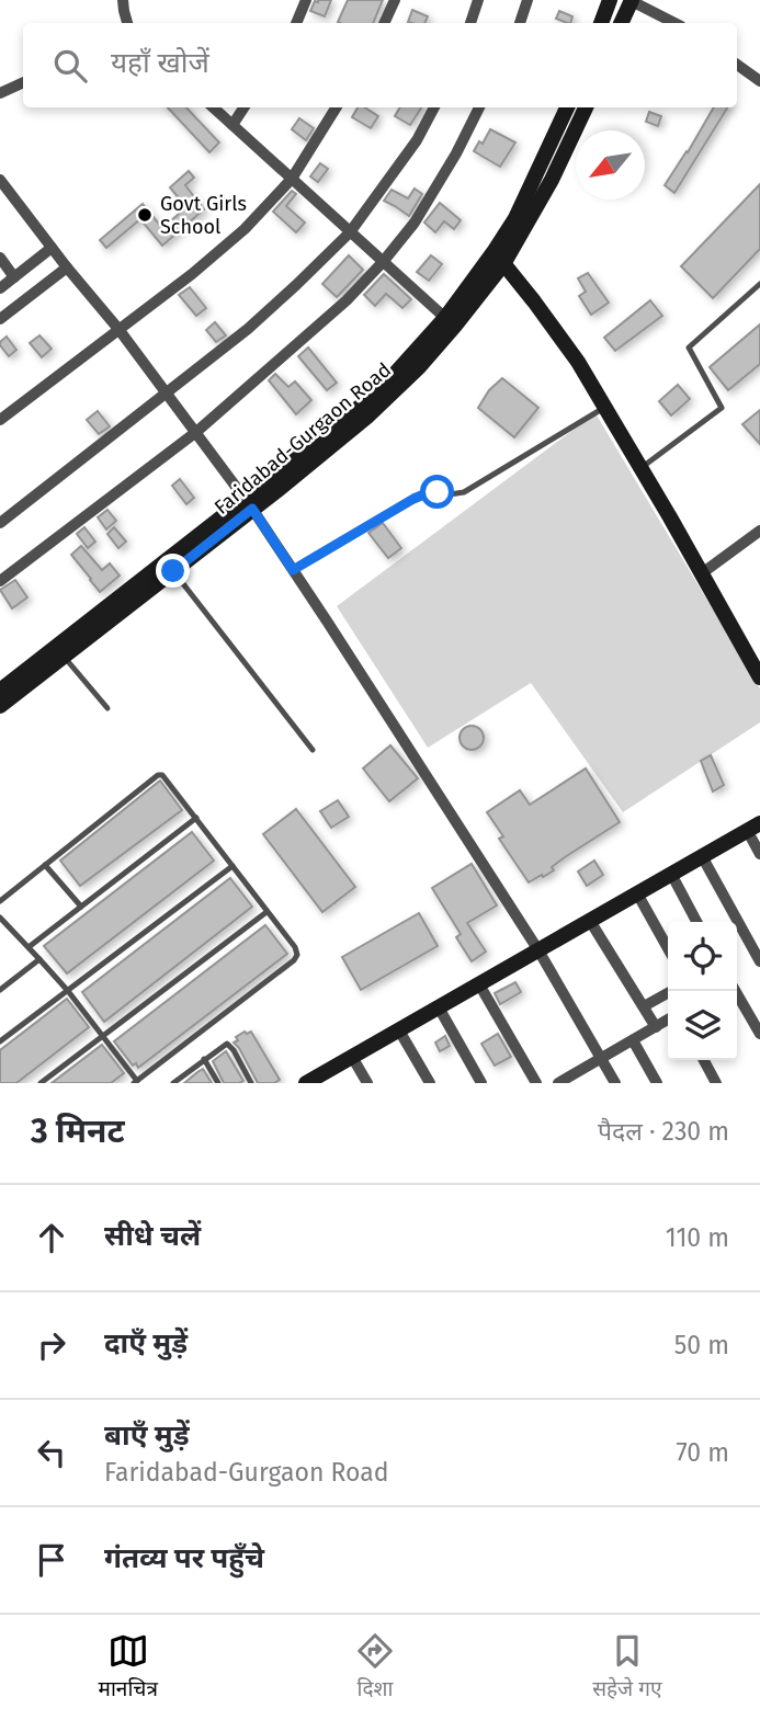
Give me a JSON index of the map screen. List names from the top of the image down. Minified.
{"streets":{"main road":["Faridabad-Gurgaon Road"]},"places":["Govt Girls School"],"north":"bottom left","page":{"search":"यहाँ खोजें","heading":["3 मिनट","पैदल · 230 m"],"list":[["सीधे चलें","110 m"],["दाएँ मुड़ें","50 m"],["बाएँ मुड़ें","Faridabad-Gurgaon Road","70 m"],"गंतव्य पर पहुँचे"],"nav":["मानचित्र","दिशा","सहेजे गए"]}}
